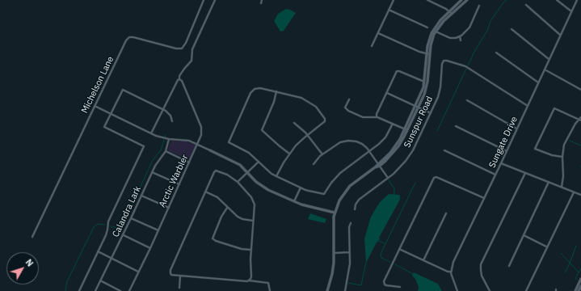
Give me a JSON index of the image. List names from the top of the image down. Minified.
{"streets":{"street":["Michelson Lane","Sunspur Road","Sungate Drive","Arctic Warbler","Calandra Lark"]},"crossings":[["Sunspur Road","Sungate Drive"]],"north":"top right"}
